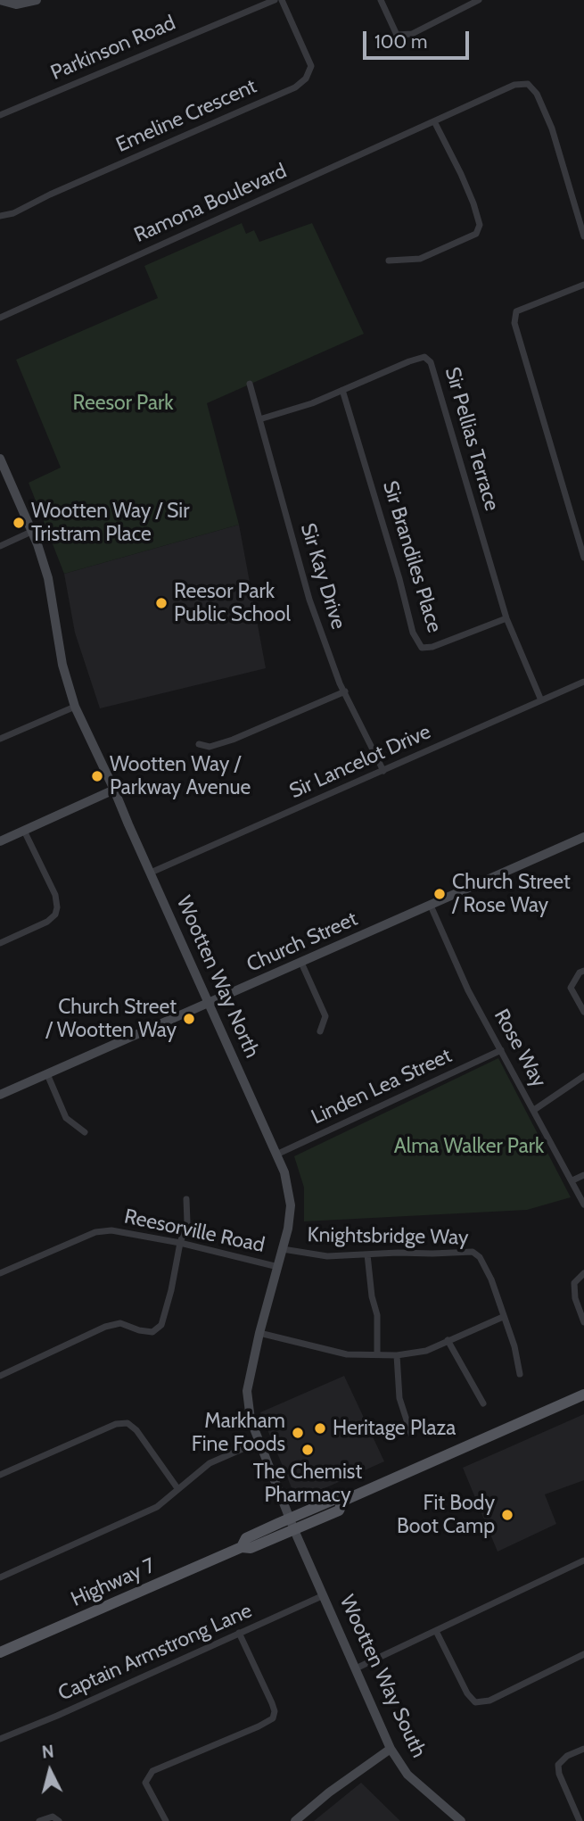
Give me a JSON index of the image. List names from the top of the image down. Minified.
{"streets":{"main road":["Highway 7"],"street":["Parkinson Road","Emeline Crescent","Ramona Boulevard","Sir Pellias Terrace","Sir Brandiles Place","Sir Kay Drive","Sir Lancelot Drive","Church Street","Wootten Way North","Rose Way","Linden Lea Street","Reesorville Road","Knightsbridge Way","Captain Armstrong Lane","Wootten Way South"]},"crossings":[["Sir Pellias Terrace","Sir Brandiles Place"],["Sir Pellias Terrace","Sir Kay Drive"],["Sir Pellias Terrace","Sir Lancelot Drive"],["Sir Kay Drive","Sir Lancelot Drive"],["Sir Lancelot Drive","Wootten Way North"],["Church Street","Wootten Way North"],["Church Street","Rose Way"],["Wootten Way North","Linden Lea Street"],["Wootten Way North","Reesorville Road"],["Wootten Way North","Knightsbridge Way"],["Wootten Way North","Highway 7"],["Wootten Way North","Wootten Way South"],["Rose Way","Linden Lea Street"],["Highway 7","Wootten Way South"],["Captain Armstrong Lane","Wootten Way South"]],"parks":["Reesor Park","Alma Walker Park"],"places":["Wootten Way / Sir Tristram Place","Reesor Park Public School","Wootten Way / Parkway Avenue","Church Street / Rose Way","Church Street / Wootten Way","Heritage Plaza","Markham Fine Foods","The Chemist Pharmacy","Fit Body Boot Camp"],"scale_bar":"100 m","north":"top"}
